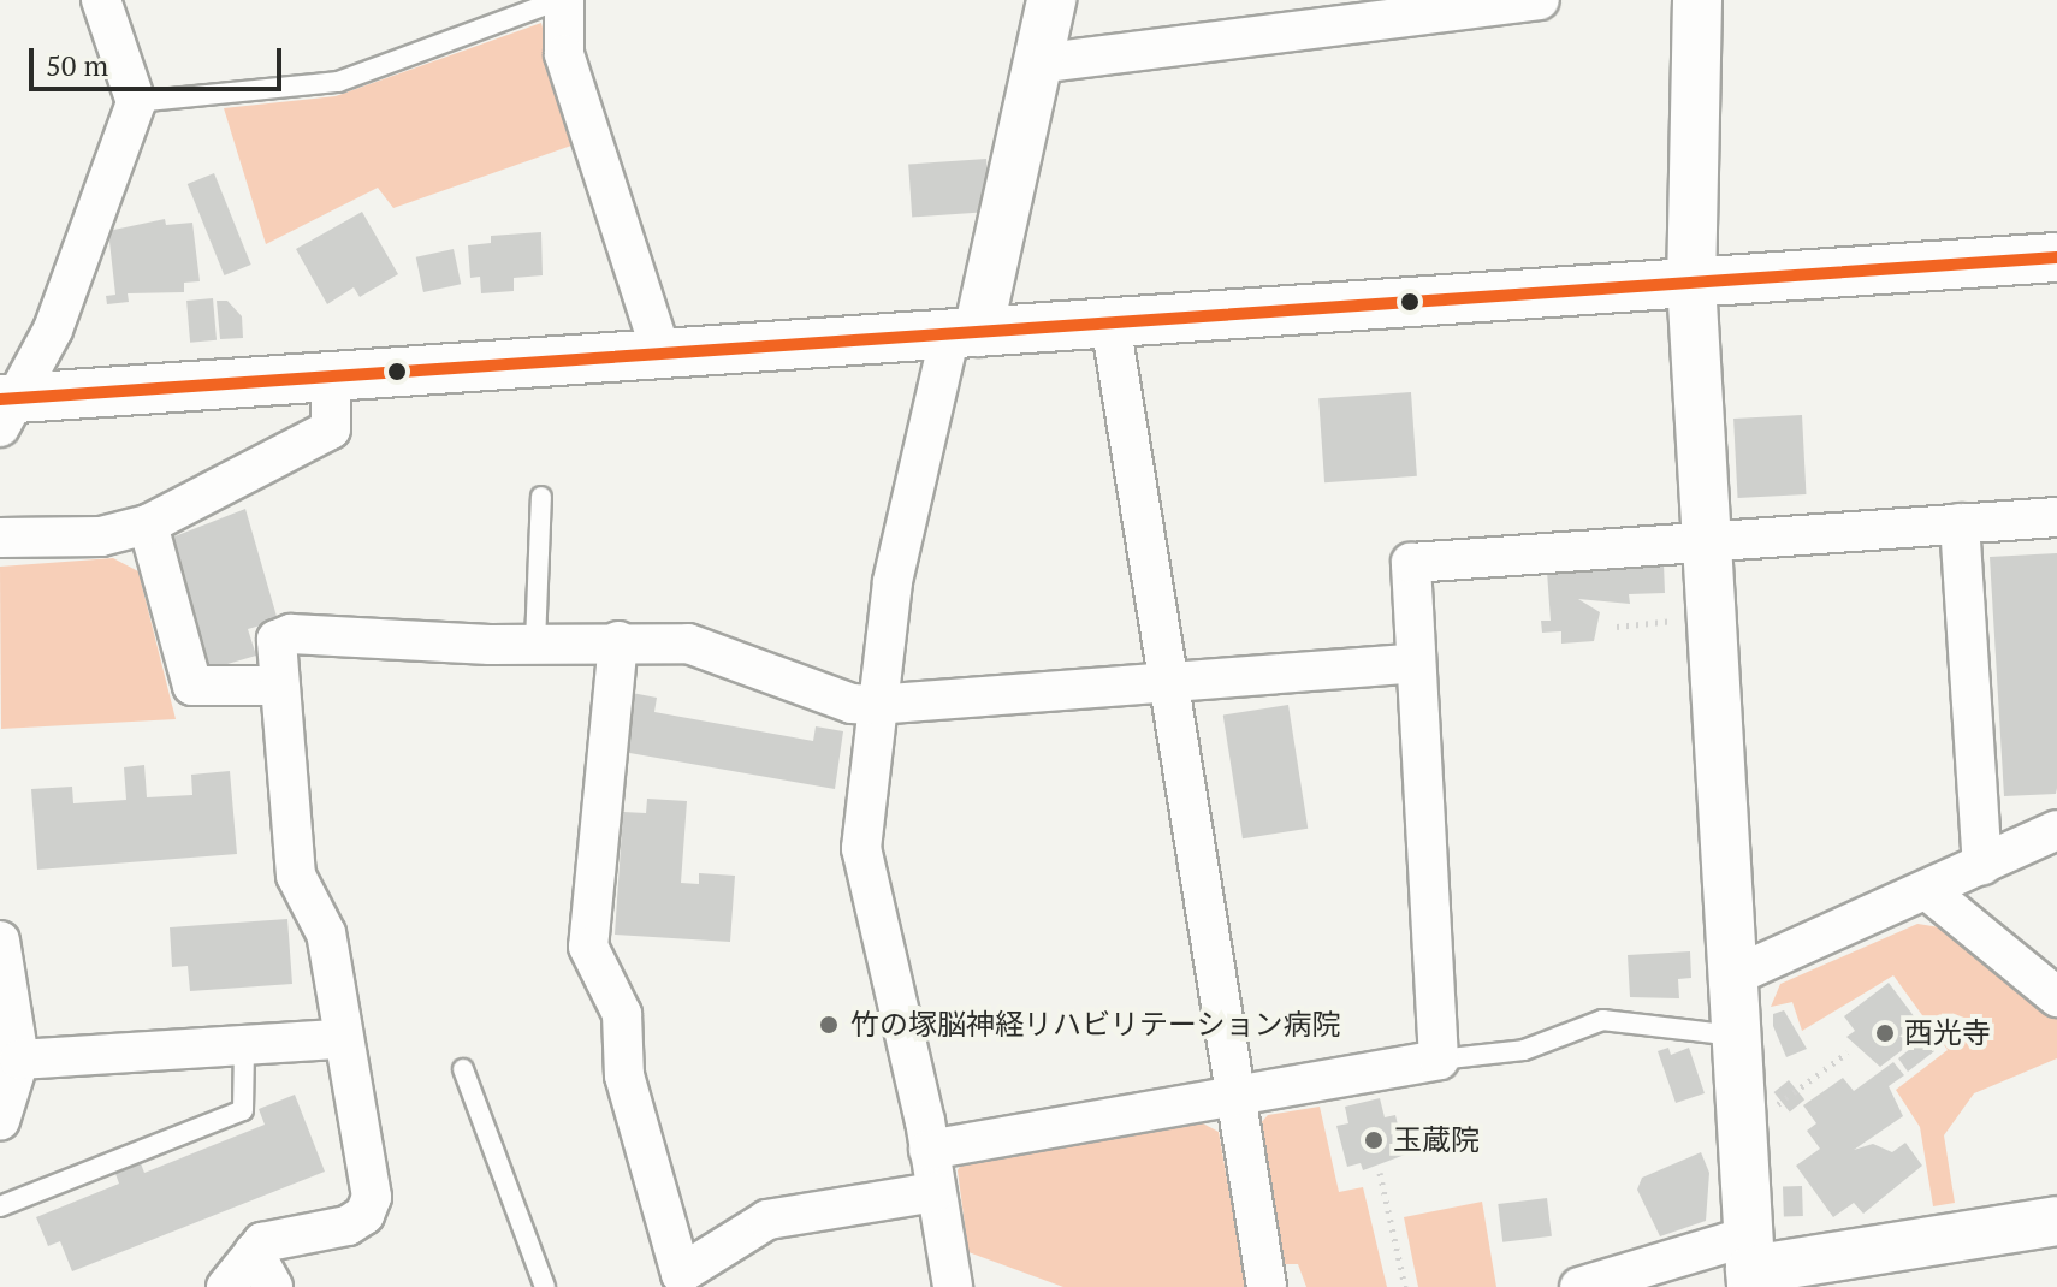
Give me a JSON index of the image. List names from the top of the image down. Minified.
{"places":["竹の塚脳神経リハビリテーション病院","西光寺","玉蔵院"],"scale_bar":"50 m"}
